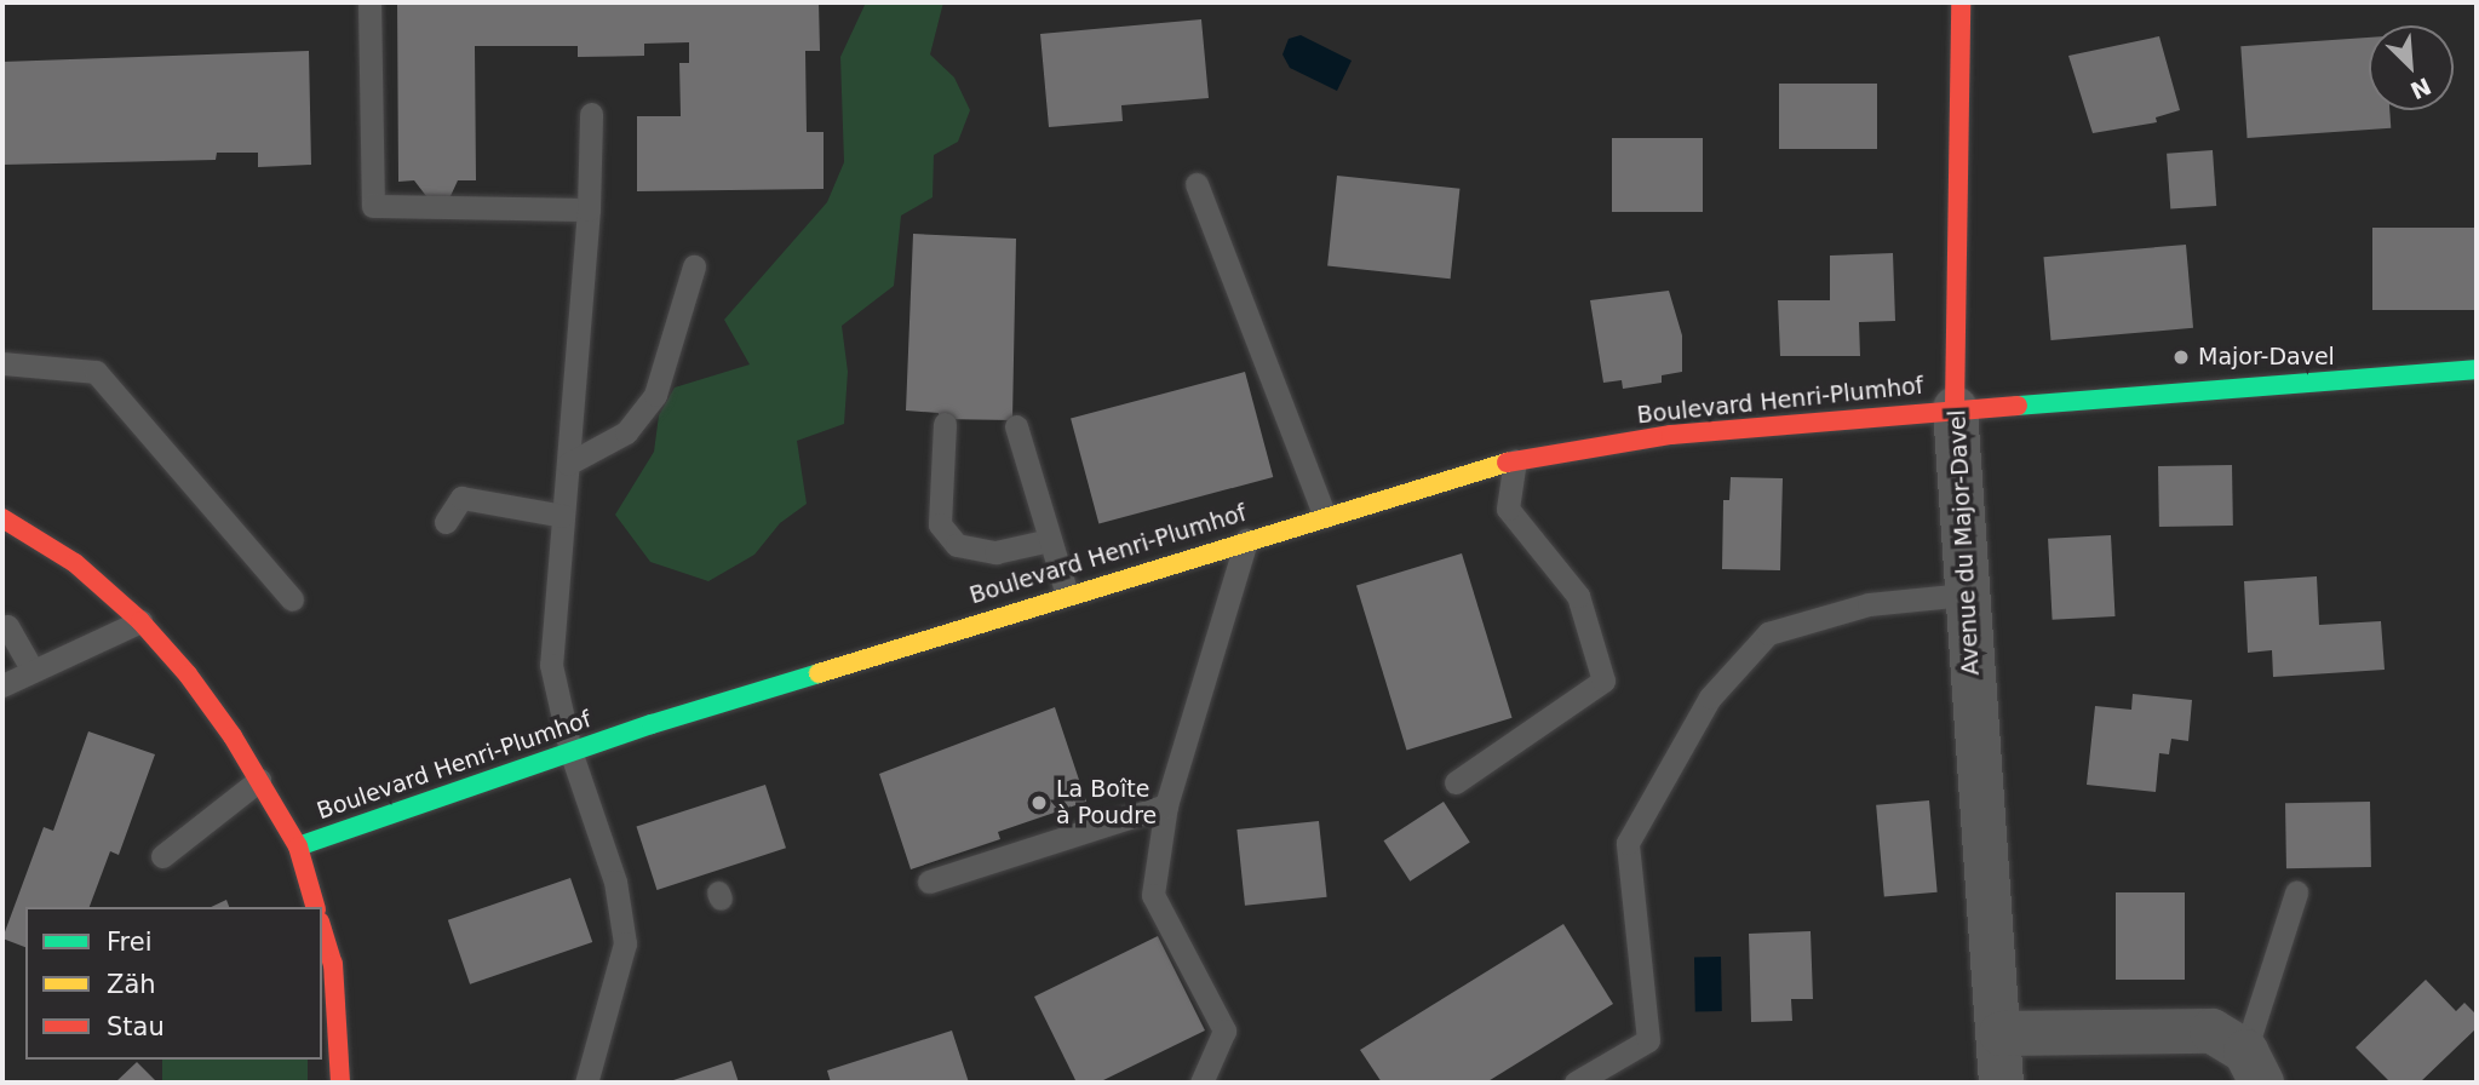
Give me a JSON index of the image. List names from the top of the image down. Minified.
{"streets":{"street":["Boulevard Henri-Plumhof","Avenue du Major-Davel"]},"crossings":[["Boulevard Henri-Plumhof","Avenue du Major-Davel"]],"places":["Major-Davel","La Boîte à Poudre"],"legend":["Frei","Zäh","Stau"],"north":"bottom right"}
